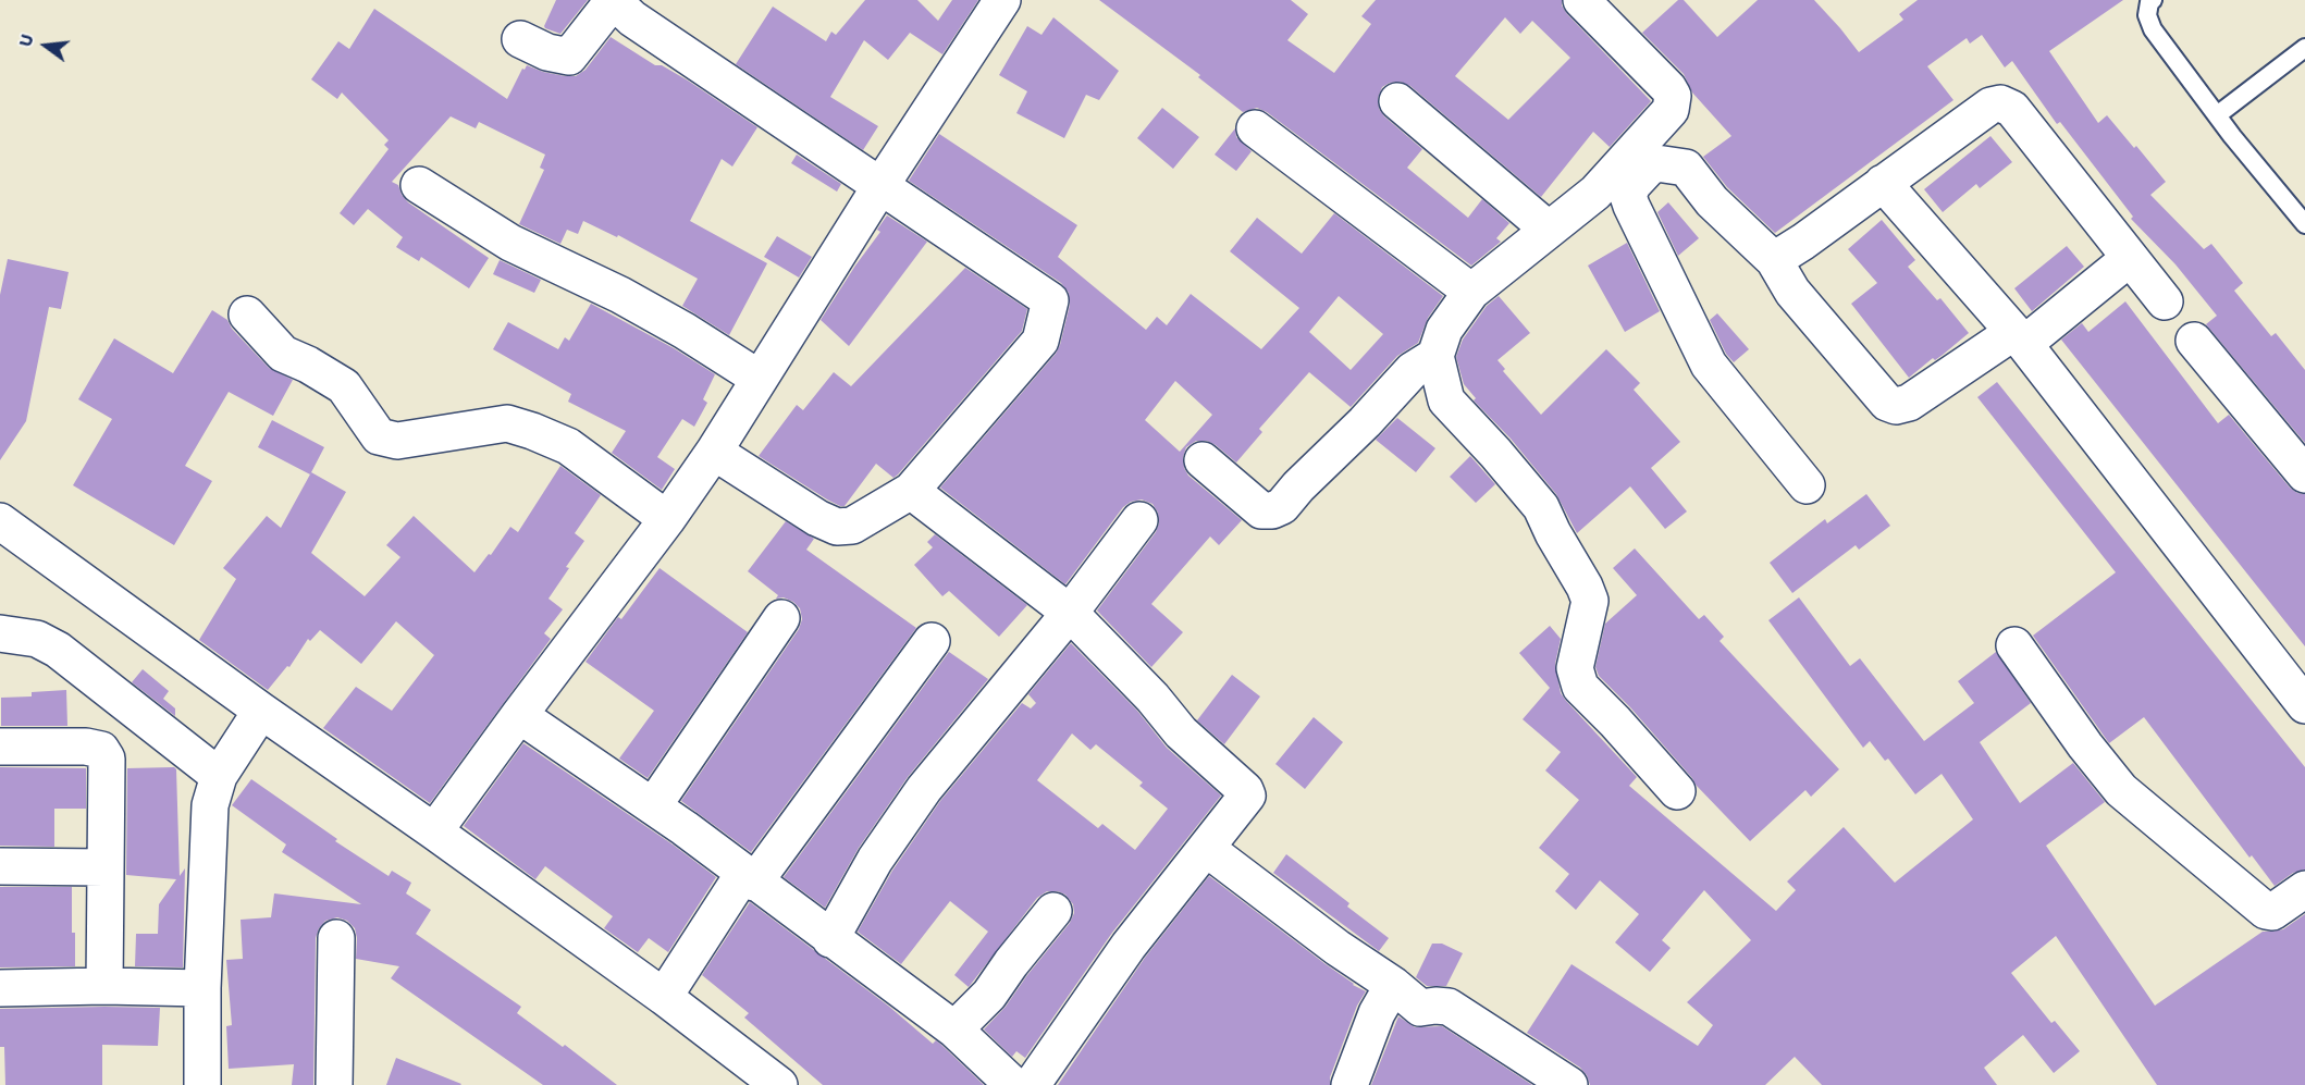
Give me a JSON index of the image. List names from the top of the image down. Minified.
{"north":"left"}
